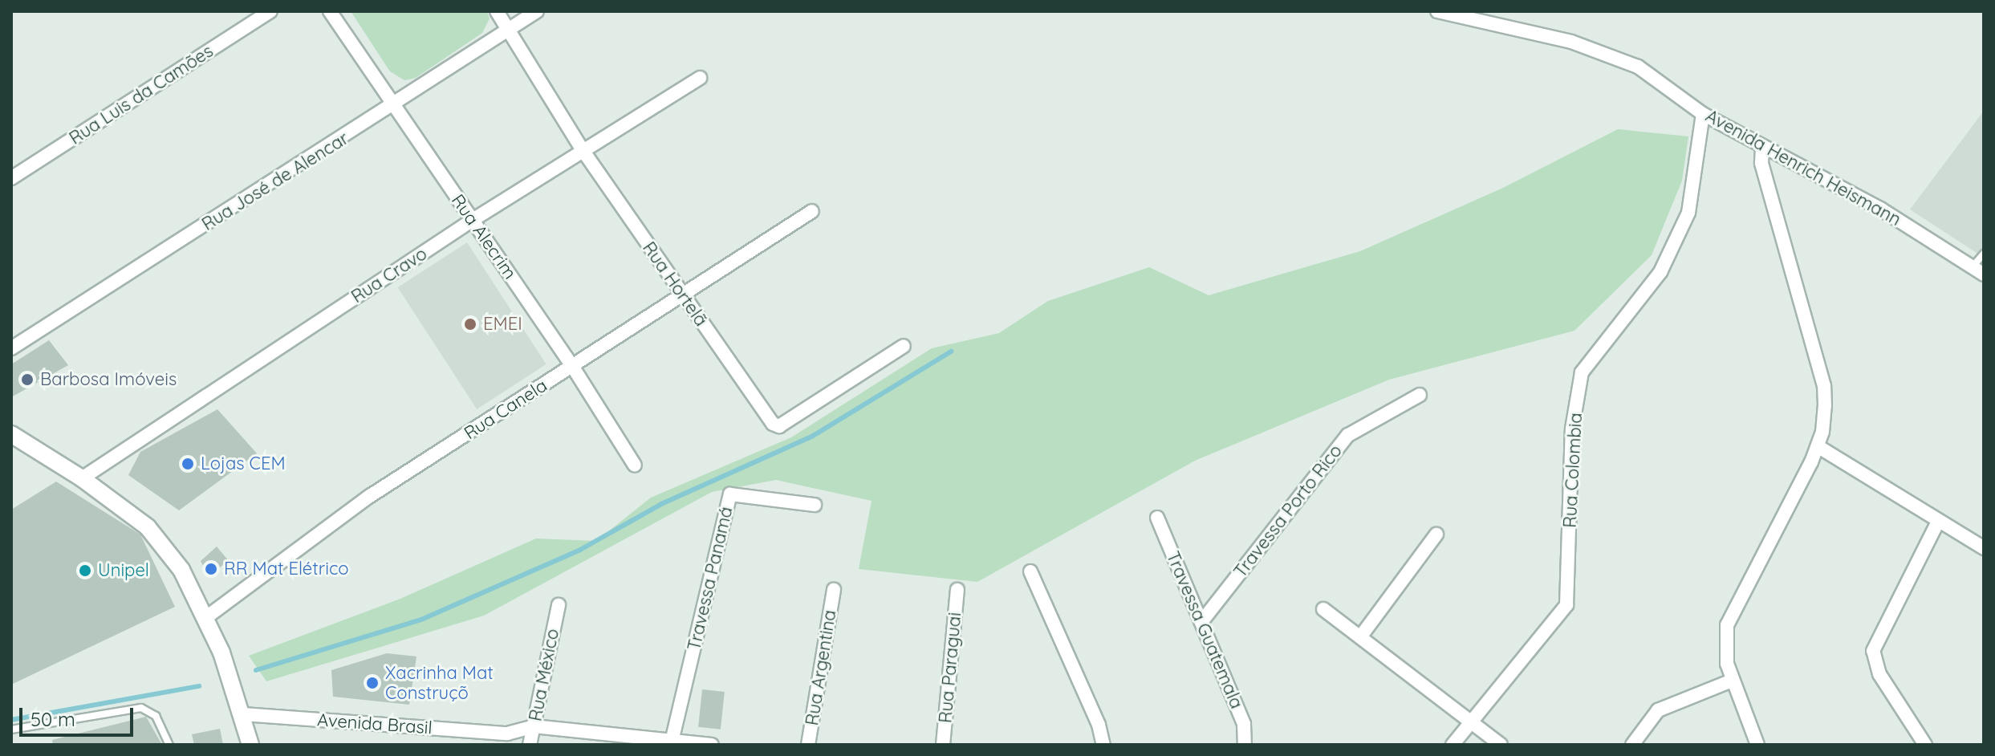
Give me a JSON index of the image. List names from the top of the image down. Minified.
{"streets":{"street":["Rua Luis da Camões","Avenida Henrich Heismann","Rua José de Alencar","Rua Alecrim","Rua Cravo","Rua Hortelã","Rua Canela","Rua Colombia","Travessa Porto Rico","Travessa Panamá","Travessa Guatemala","Rua Argentina","Rua Paraguai","Rua México","Avenida Brasil"]},"crossings":[["Avenida Henrich Heismann","Rua Colombia"],["Rua José de Alencar","Rua Alecrim"],["Rua José de Alencar","Rua Hortelã"],["Rua Alecrim","Rua Cravo"],["Rua Alecrim","Rua Canela"],["Rua Cravo","Rua Hortelã"],["Rua Hortelã","Rua Canela"],["Travessa Porto Rico","Travessa Guatemala"],["Travessa Panamá","Avenida Brasil"],["Rua México","Avenida Brasil"]],"places":["EMEI","Barbosa Imóveis","Lojas CEM","RR Mat Elétrico","Unipel","Xacrinha Mat Construçõ"],"scale_bar":"50 m"}
